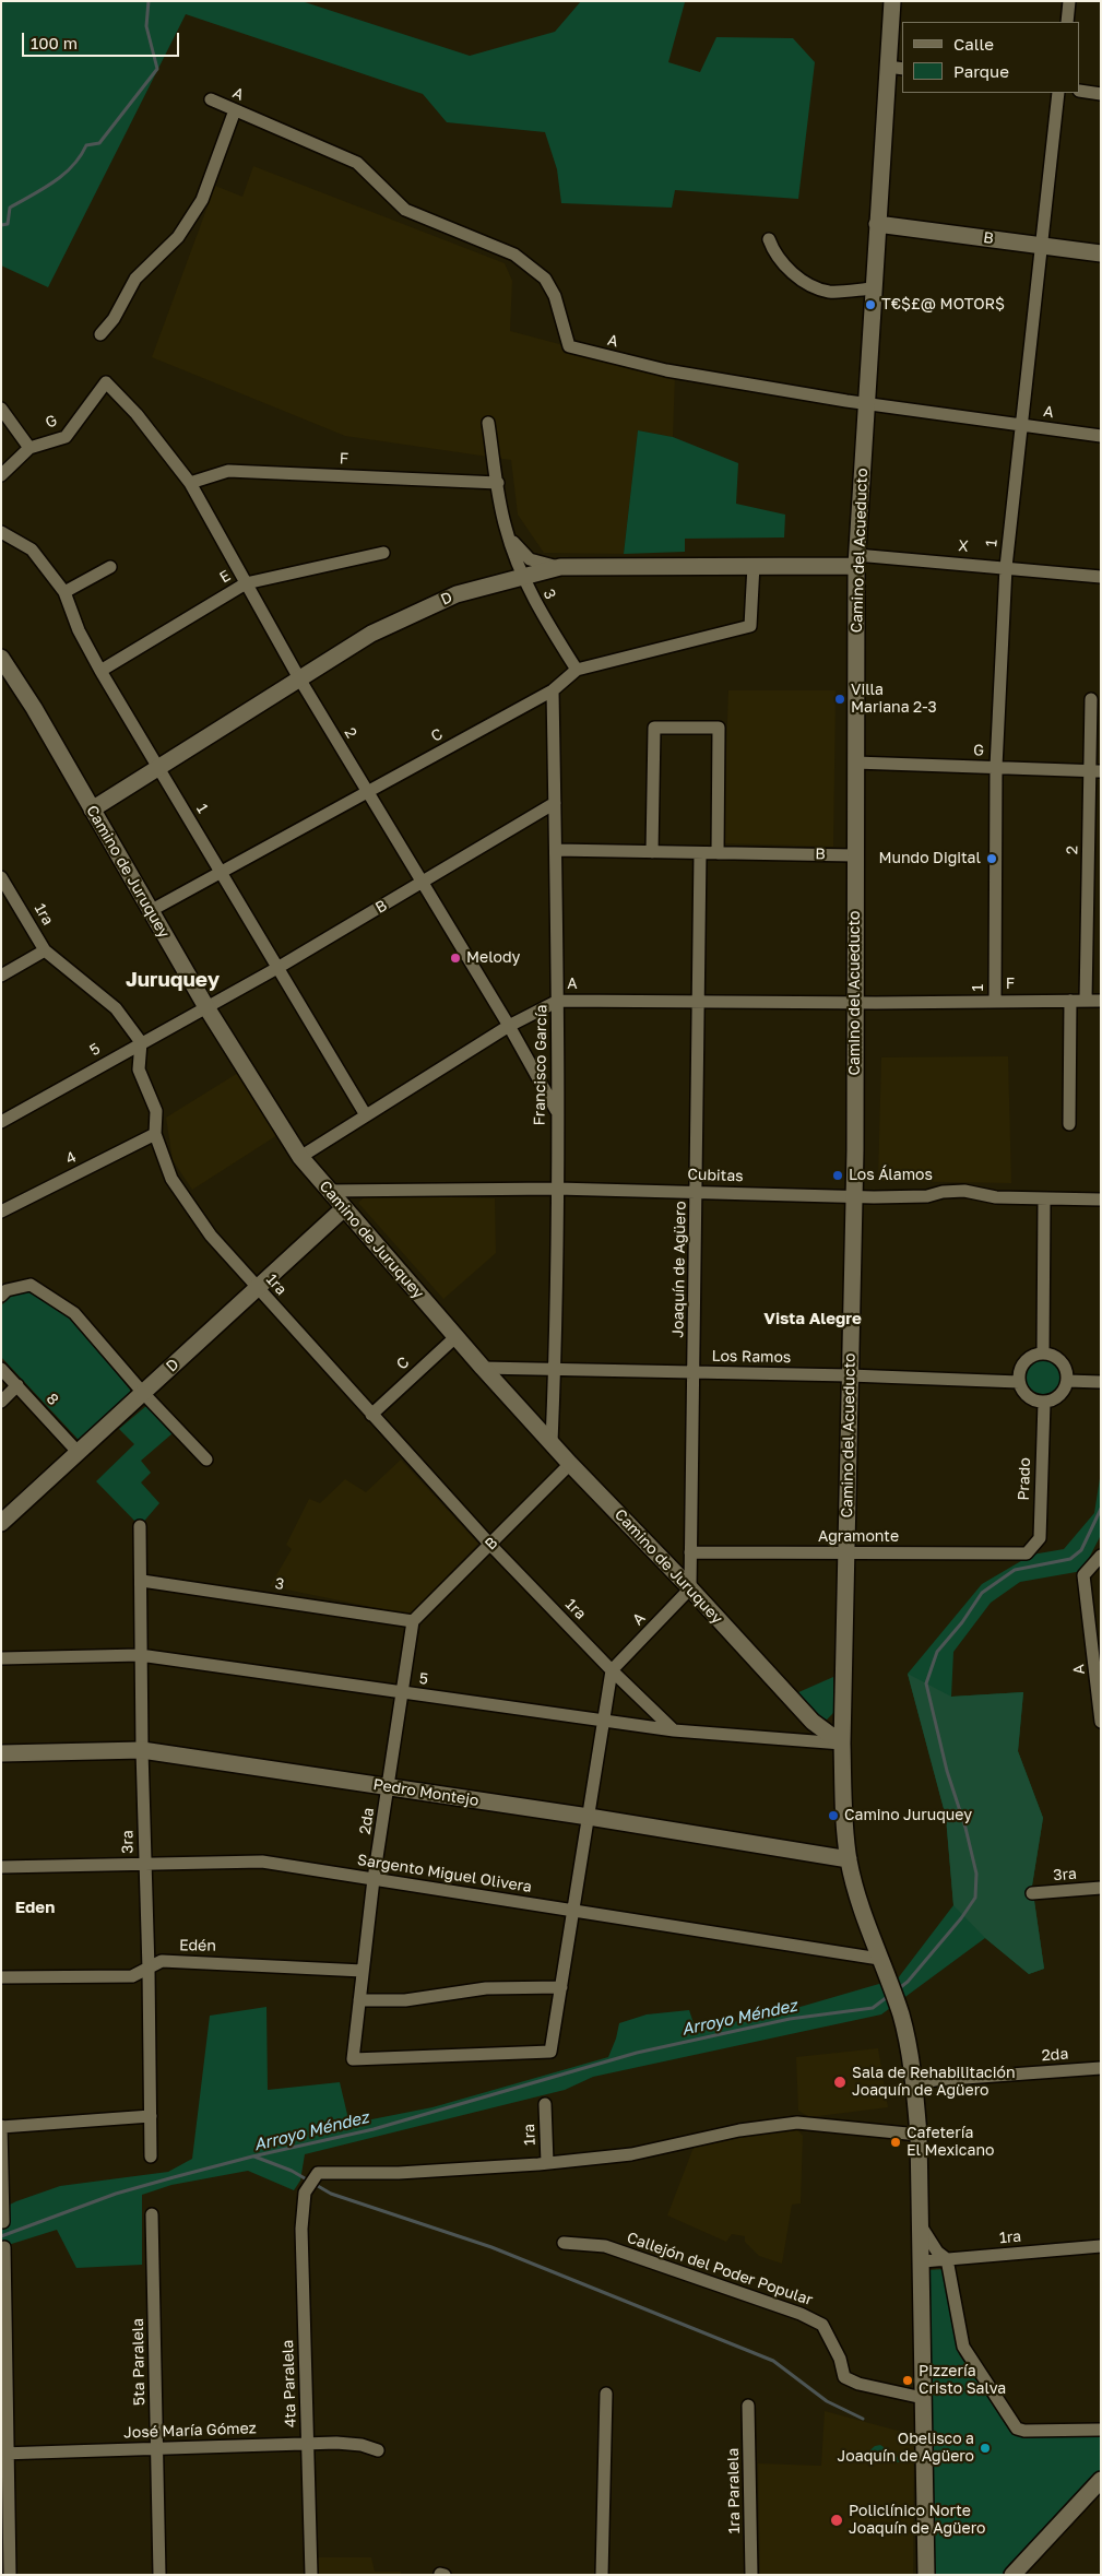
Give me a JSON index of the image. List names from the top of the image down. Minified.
{"streets":{"street":["A","B","G","F","1","X","Camino del Acueducto","E","3","D","2","C","Camino de Juruquey","1ra","5","Francisco García","4","Cubitas","Joaquín de Agüero","Los Ramos","8","Prado","Agramonte","Pedro Montejo","2da","3ra","Sargento Miguel Olivera","Edén","Callejón del Poder Popular","5ta Paralela","4ta Paralela","José María Gómez","1ra Paralela"]},"crossings":[["A","F"],["A","1"],["A","Camino del Acueducto"],["A","2"],["A","Camino de Juruquey"],["A","1ra"],["A","Francisco García"],["A","Joaquín de Agüero"],["B","1"],["B","Camino del Acueducto"],["B","3"],["B","2"],["B","Camino de Juruquey"],["B","1ra"],["B","5"],["B","Francisco García"],["B","Joaquín de Agüero"],["B","2da"],["G","1"],["G","Camino del Acueducto"],["G","2"],["F","1"],["F","Camino del Acueducto"],["F","3"],["F","2"],["1","X"],["1","E"],["1","D"],["1","C"],["X","Camino del Acueducto"],["X","D"],["Camino del Acueducto","D"],["Camino del Acueducto","Camino de Juruquey"],["Camino del Acueducto","1ra"],["Camino del Acueducto","5"],["Camino del Acueducto","Cubitas"],["Camino del Acueducto","Los Ramos"],["Camino del Acueducto","Agramonte"],["Camino del Acueducto","Pedro Montejo"],["Camino del Acueducto","2da"],["Camino del Acueducto","Sargento Miguel Olivera"],["Camino del Acueducto","Callejón del Poder Popular"],["E","2"],["3","D"],["3","C"],["3","2da"],["3","3ra"],["D","2"],["D","C"],["D","Camino de Juruquey"],["D","1ra"],["D","8"],["2","C"],["2","Francisco García"],["C","Camino de Juruquey"],["C","1ra"],["C","Francisco García"],["Camino de Juruquey","5"],["Camino de Juruquey","Francisco García"],["Camino de Juruquey","Cubitas"],["Camino de Juruquey","Joaquín de Agüero"],["Camino de Juruquey","Los Ramos"],["1ra","5"],["1ra","4"],["1ra","4ta Paralela"],["5","2da"],["5","3ra"],["Francisco García","Cubitas"],["Francisco García","Los Ramos"],["Cubitas","Joaquín de Agüero"],["Joaquín de Agüero","Los Ramos"],["Joaquín de Agüero","Agramonte"],["Los Ramos","Prado"],["Prado","Agramonte"],["Pedro Montejo","2da"],["Pedro Montejo","3ra"],["2da","Sargento Miguel Olivera"],["2da","Edén"],["3ra","Sargento Miguel Olivera"],["3ra","Edén"],["5ta Paralela","José María Gómez"],["4ta Paralela","José María Gómez"]],"districts":["Juruquey","Vista Alegre","Eden"],"water":["Arroyo Méndez"],"places":["T€$£@ MOTOR$","Villa Mariana 2-3","Mundo Digital","Melody","Los Álamos","Camino Juruquey","Sala de Rehabilitación Joaquín de Agüero","Cafetería El Mexicano","Pizzería Cristo Salva","Obelisco a Joaquín de Agüero","Policlínico Norte Joaquín de Agüero"],"legend":["Calle","Parque"],"scale_bar":"100 m"}
